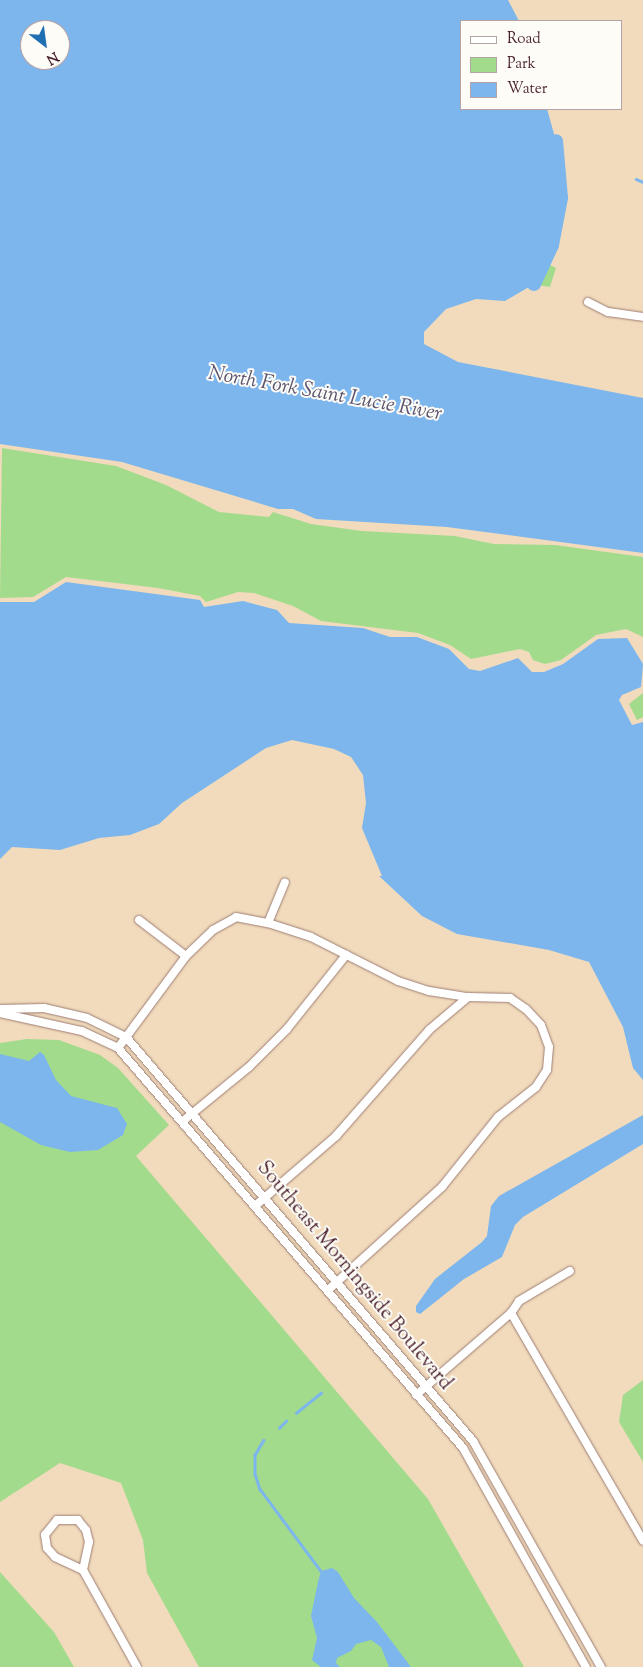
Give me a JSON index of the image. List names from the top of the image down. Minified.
{"streets":{"street":["Southeast Morningside Boulevard"]},"water":["North Fork Saint Lucie River"],"legend":["Road","Park","Water"],"north":"bottom right"}
